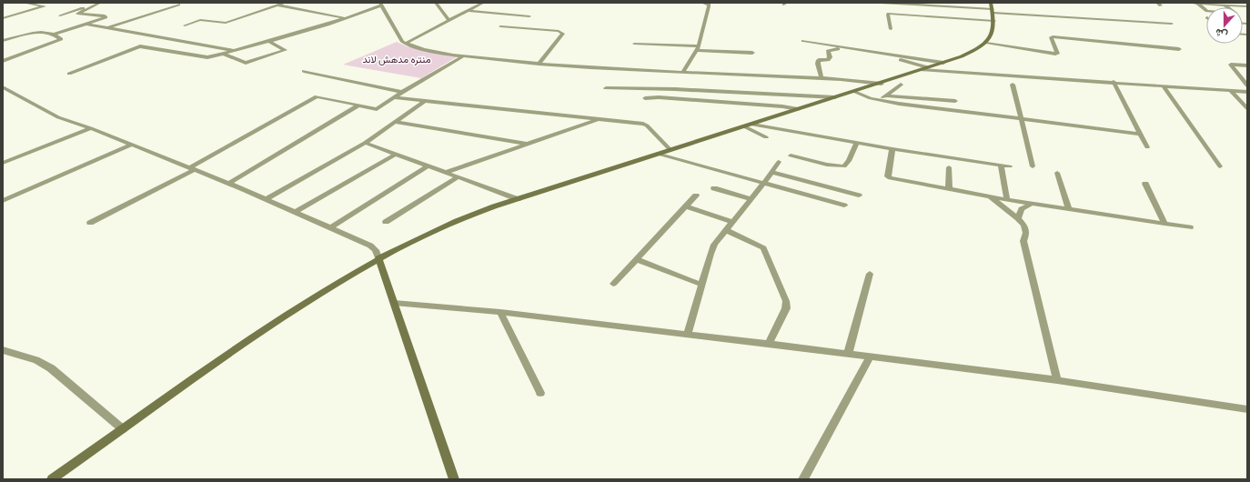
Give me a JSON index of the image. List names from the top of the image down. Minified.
{"parks":["منتره مدهش لاند"],"north":"bottom"}
